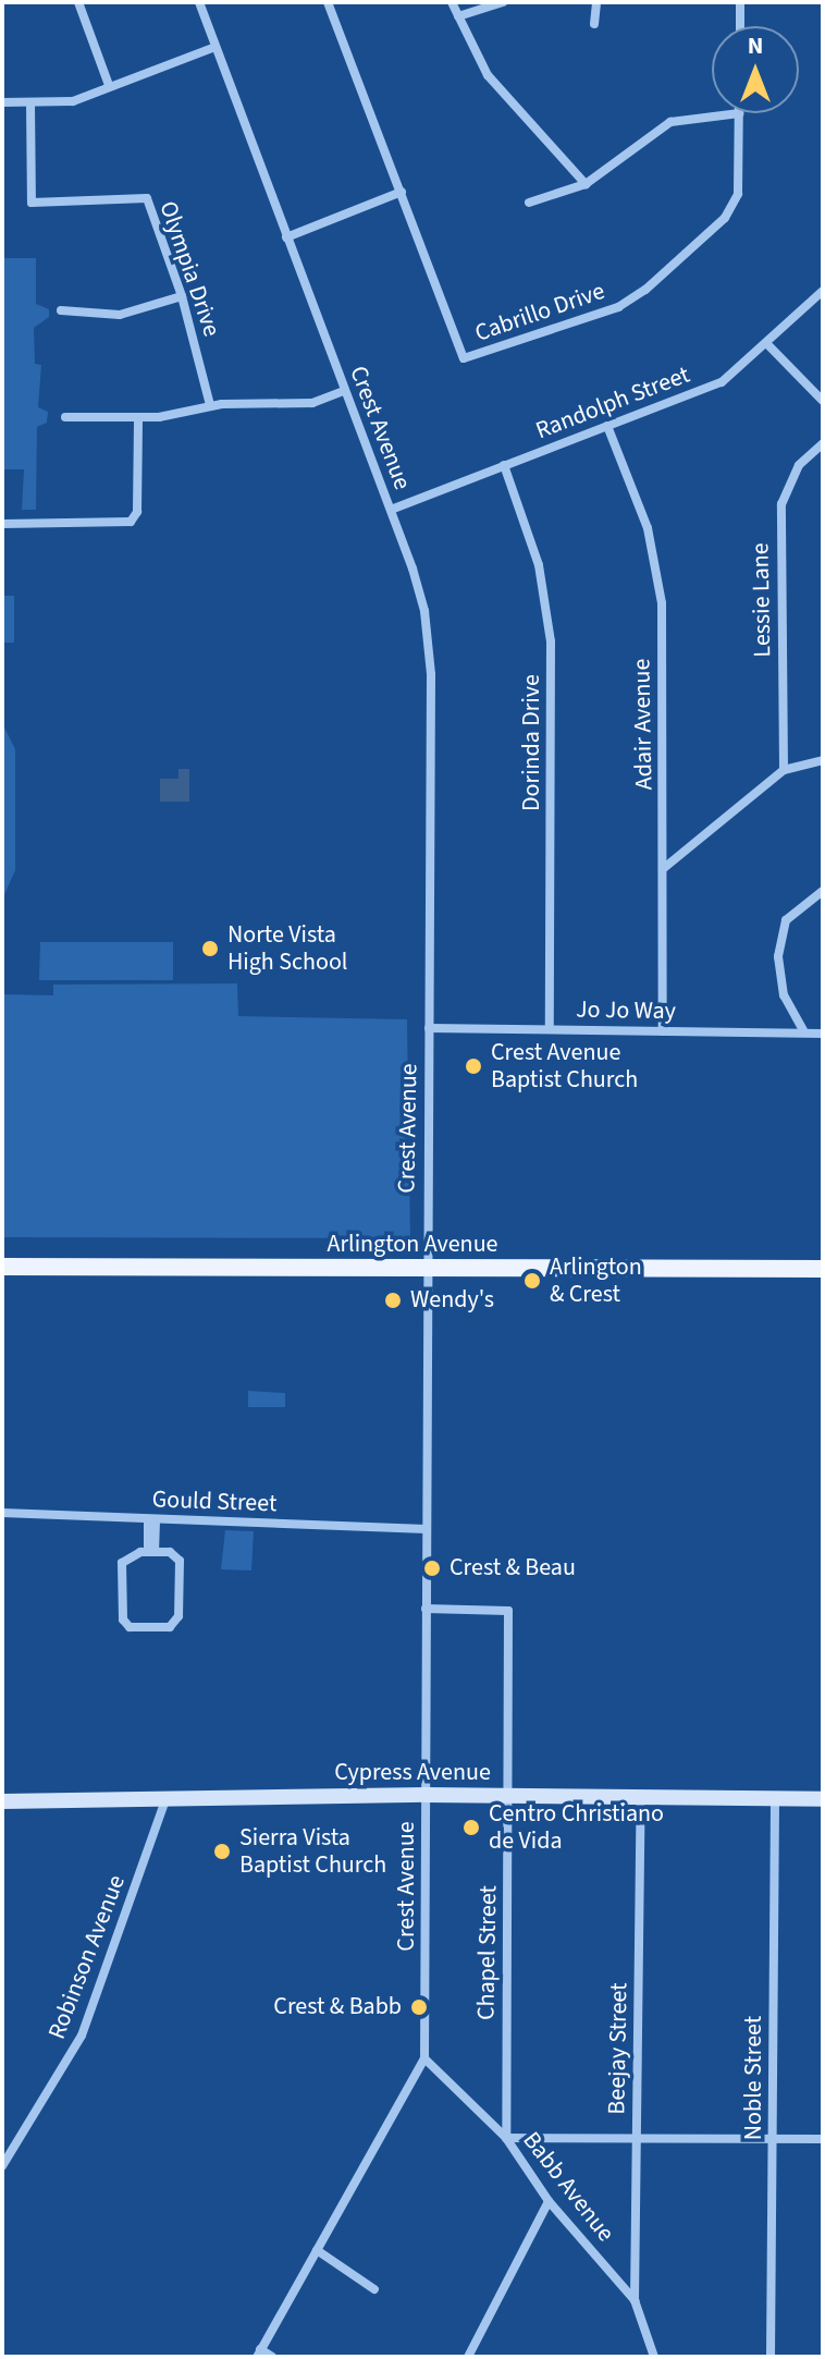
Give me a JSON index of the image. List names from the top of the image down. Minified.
{"streets":{"main road":["Arlington Avenue"],"street":["Olympia Drive","Cabrillo Drive","Randolph Street","Crest Avenue","Lessie Lane","Adair Avenue","Dorinda Drive","Jo Jo Way","Gould Street","Cypress Avenue","Chapel Street","Robinson Avenue","Beejay Street","Noble Street","Babb Avenue"]},"crossings":[["Randolph Street","Crest Avenue"],["Randolph Street","Adair Avenue"],["Randolph Street","Dorinda Drive"],["Crest Avenue","Jo Jo Way"],["Crest Avenue","Arlington Avenue"],["Crest Avenue","Gould Street"],["Crest Avenue","Cypress Avenue"],["Crest Avenue","Chapel Street"],["Crest Avenue","Babb Avenue"],["Adair Avenue","Jo Jo Way"],["Dorinda Drive","Jo Jo Way"],["Cypress Avenue","Chapel Street"],["Cypress Avenue","Robinson Avenue"],["Cypress Avenue","Beejay Street"],["Cypress Avenue","Noble Street"],["Chapel Street","Babb Avenue"],["Beejay Street","Babb Avenue"]],"places":["Norte Vista High School","Crest Avenue Baptist Church","Arlington & Crest","Wendy's","Crest & Beau","Centro Christiano de Vida","Sierra Vista Baptist Church","Crest & Babb"],"north":"top"}
